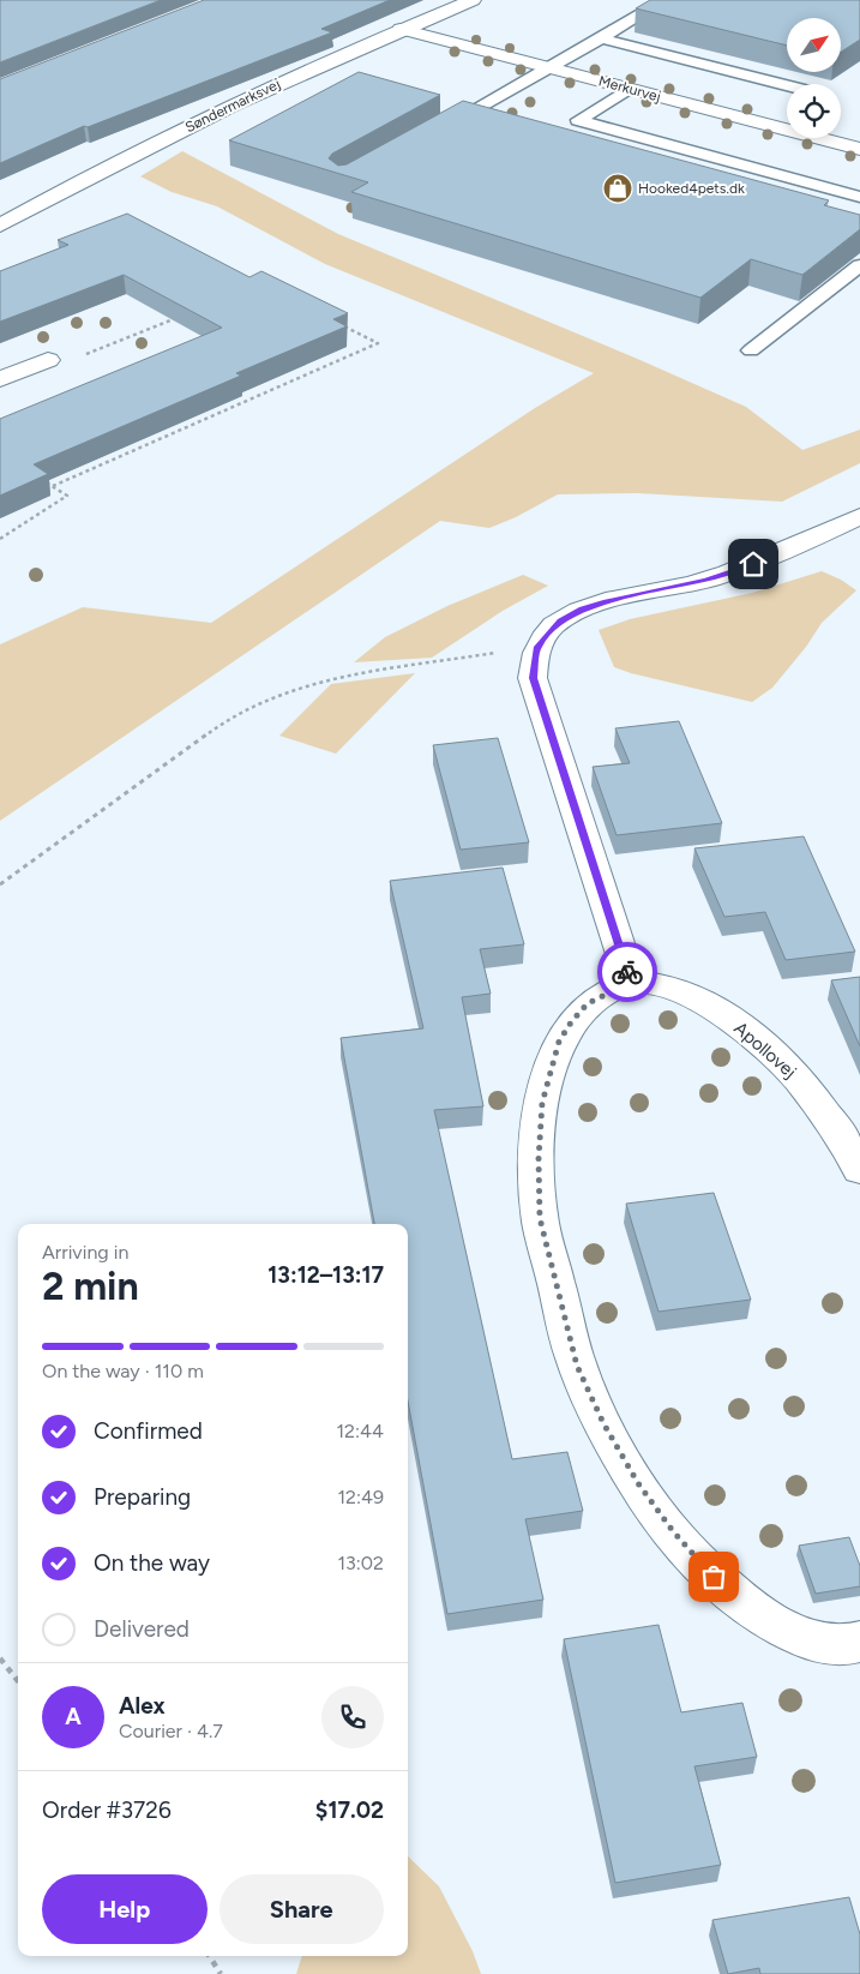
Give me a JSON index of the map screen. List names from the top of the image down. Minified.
{"streets":{"street":["Merkurvej","Søndermarksvej","Apollovej"]},"crossings":[["Merkurvej","Søndermarksvej"]],"places":{"shop":["Hooked4pets.dk"]},"north":"top right","page":{"heading":["2 min","Arriving in","13:12–13:17"],"panel":["Alex","Courier · 4.7","Order #3726","$17.02"],"bar":"On the way · 110 m","list":[["Confirmed","12:44"],["Preparing","12:49"],["On the way","13:02"],"Delivered"],"round":"A","buttons":["Help","Share"]}}
